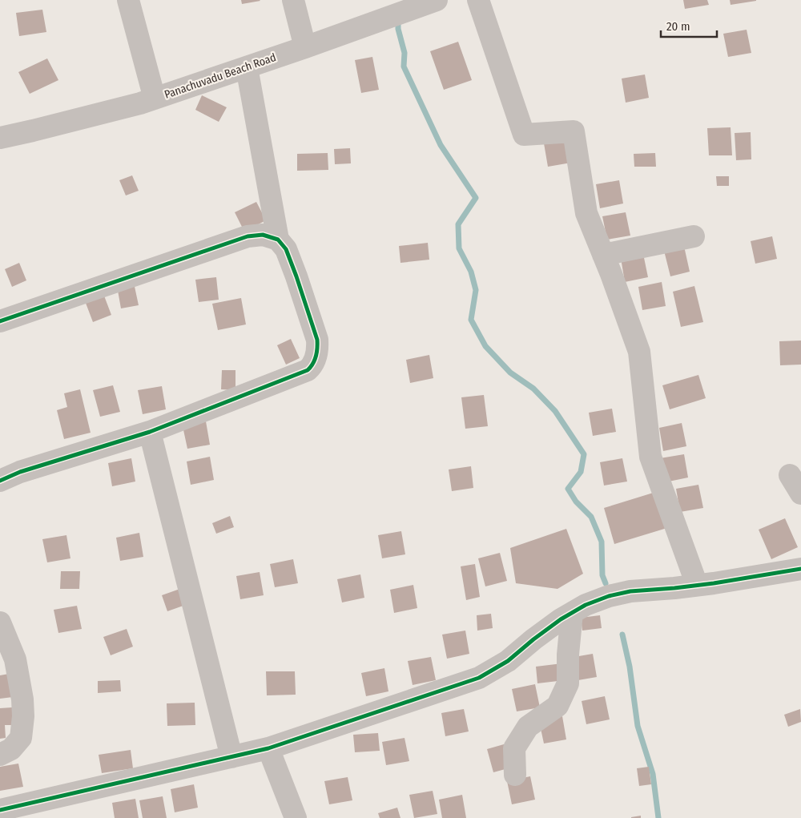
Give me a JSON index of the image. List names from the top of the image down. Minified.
{"streets":{"street":["Panachuvadu Beach Road"]},"scale_bar":"20 m"}
